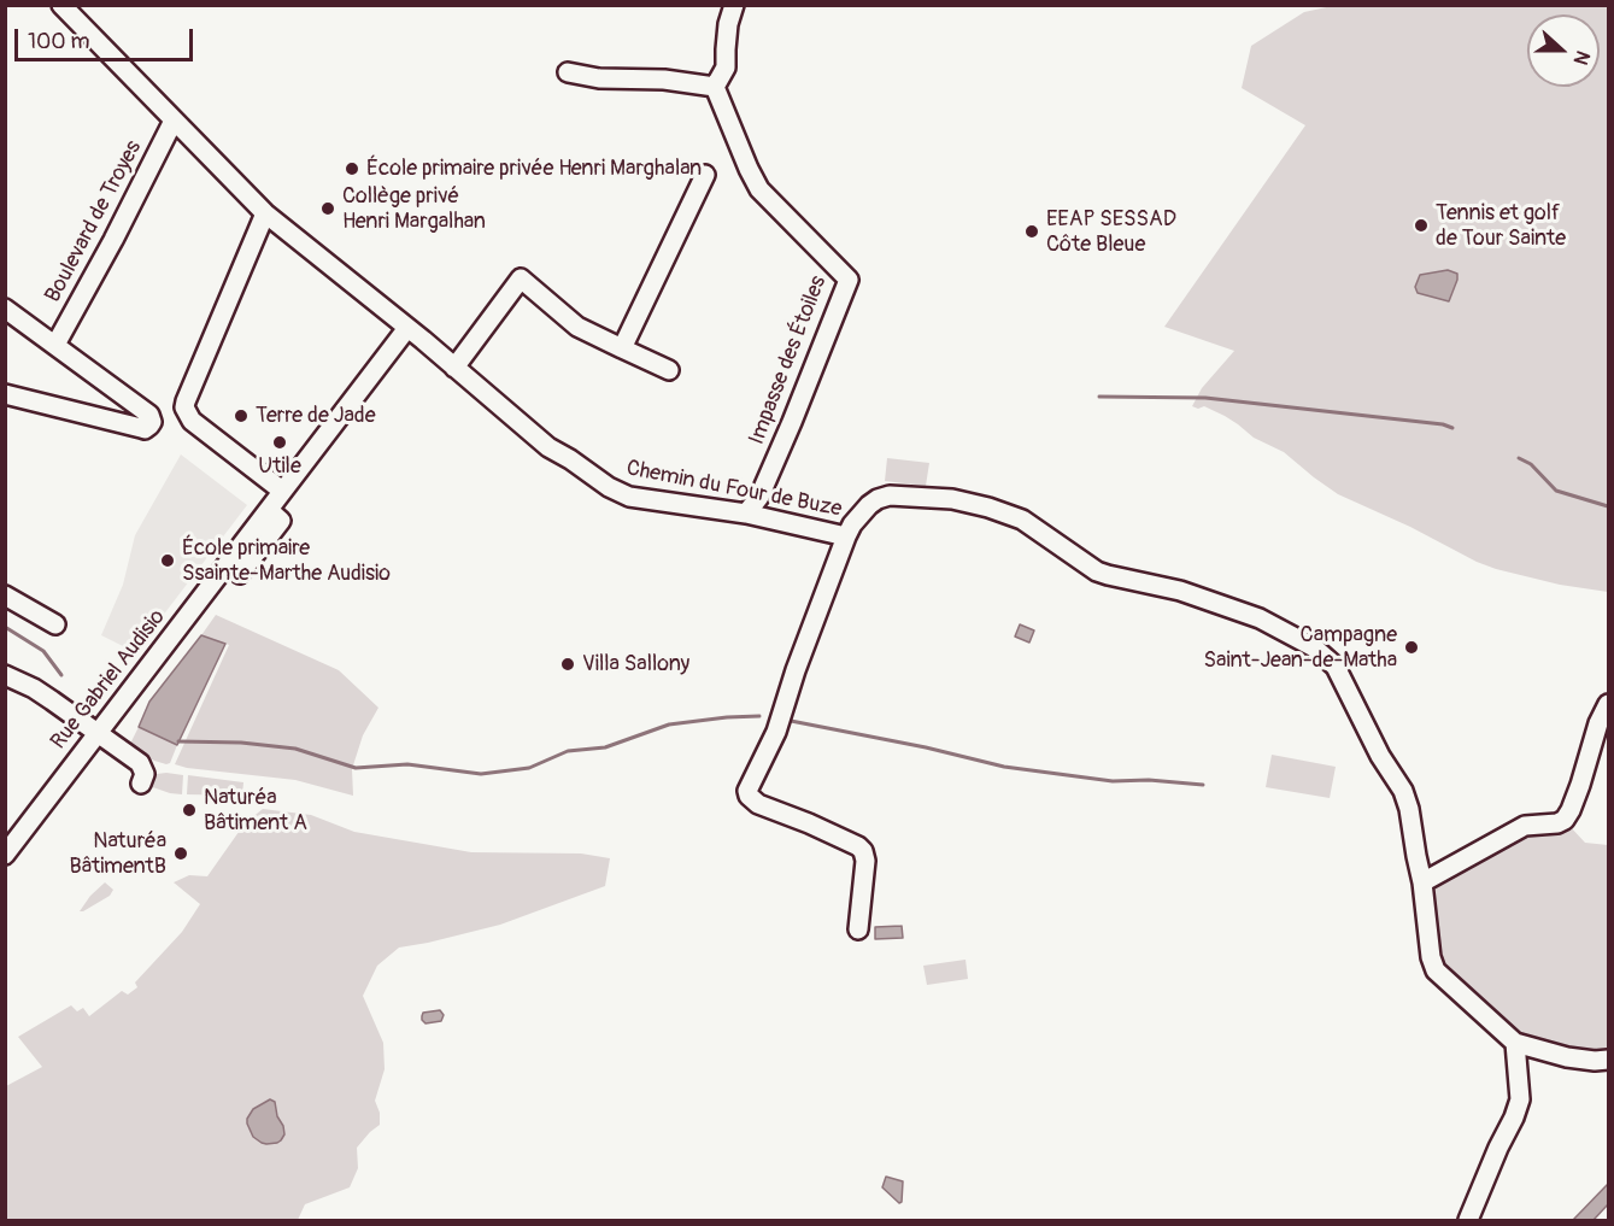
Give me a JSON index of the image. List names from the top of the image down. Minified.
{"streets":{"street":["Boulevard de Troyes","Impasse des Étoiles","Chemin du Four de Buze","Rue Gabriel Audisio"]},"crossings":[["Boulevard de Troyes","Chemin du Four de Buze"],["Impasse des Étoiles","Chemin du Four de Buze"],["Chemin du Four de Buze","Rue Gabriel Audisio"]],"places":["École primaire privée Henri Marghalan","Collège privé Henri Margalhan","Tennis et golf de Tour Sainte","EEAP SESSAD Côte Bleue","Terre de Jade","Utile","École primaire Ssainte-Marthe Audisio","Campagne Saint-Jean-de-Matha","Villa Sallony","Naturéa Bâtiment A","Naturéa BâtimentB"],"scale_bar":"100 m","north":"right"}
